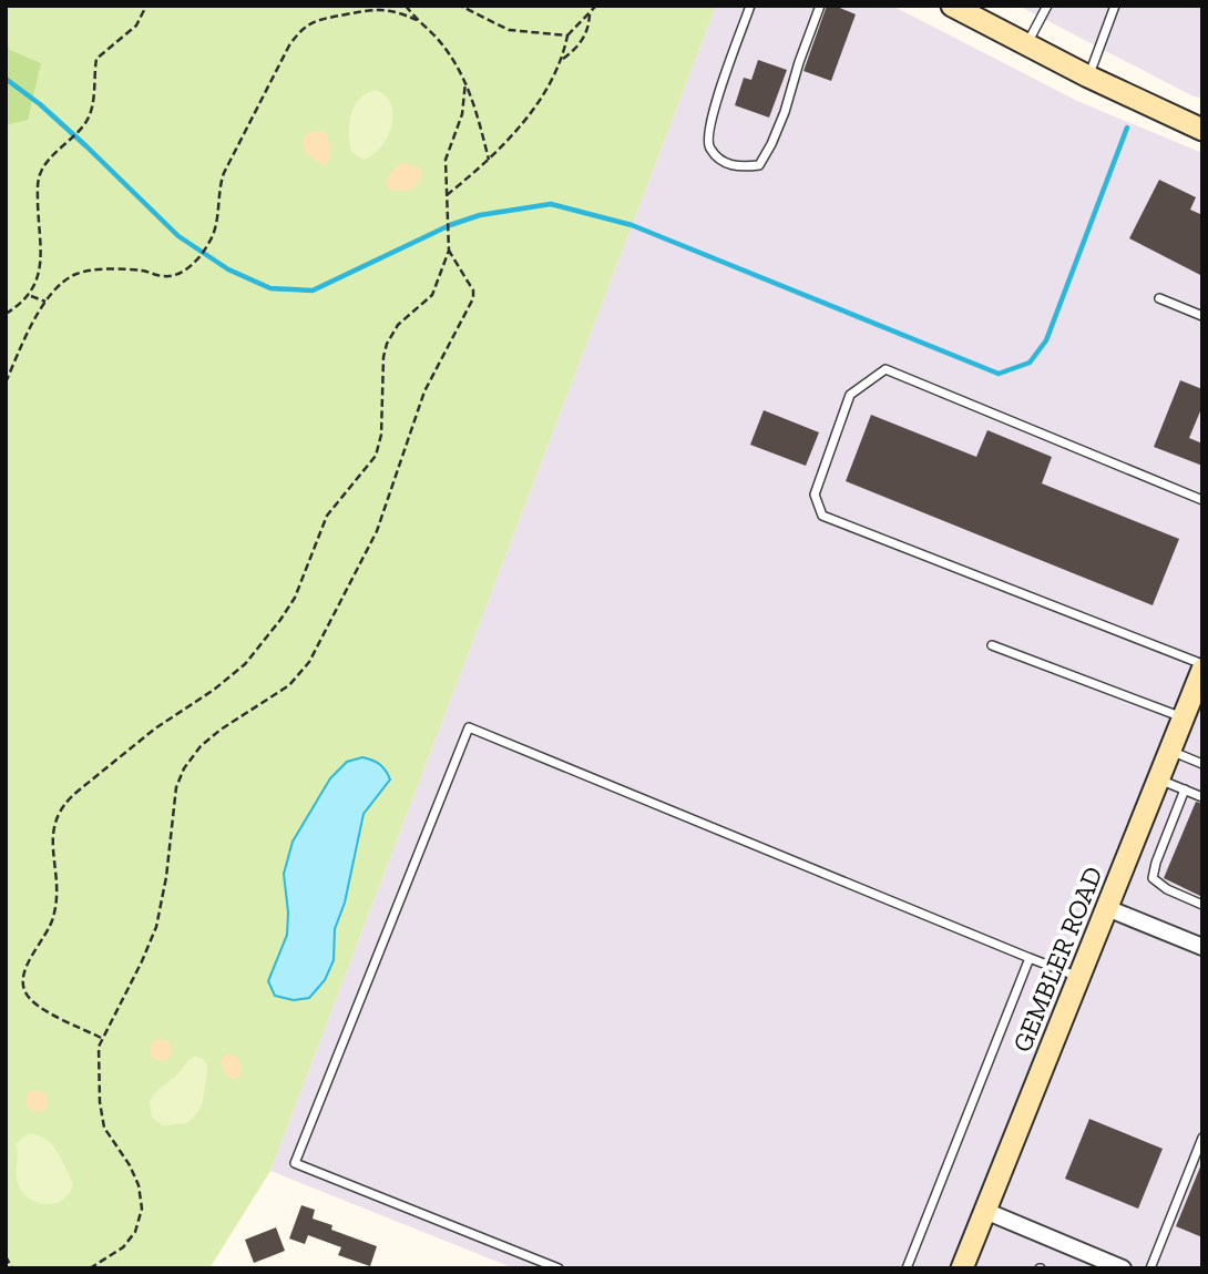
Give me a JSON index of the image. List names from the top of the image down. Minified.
{"streets":{"main road":["GEMBLER ROAD"]}}
